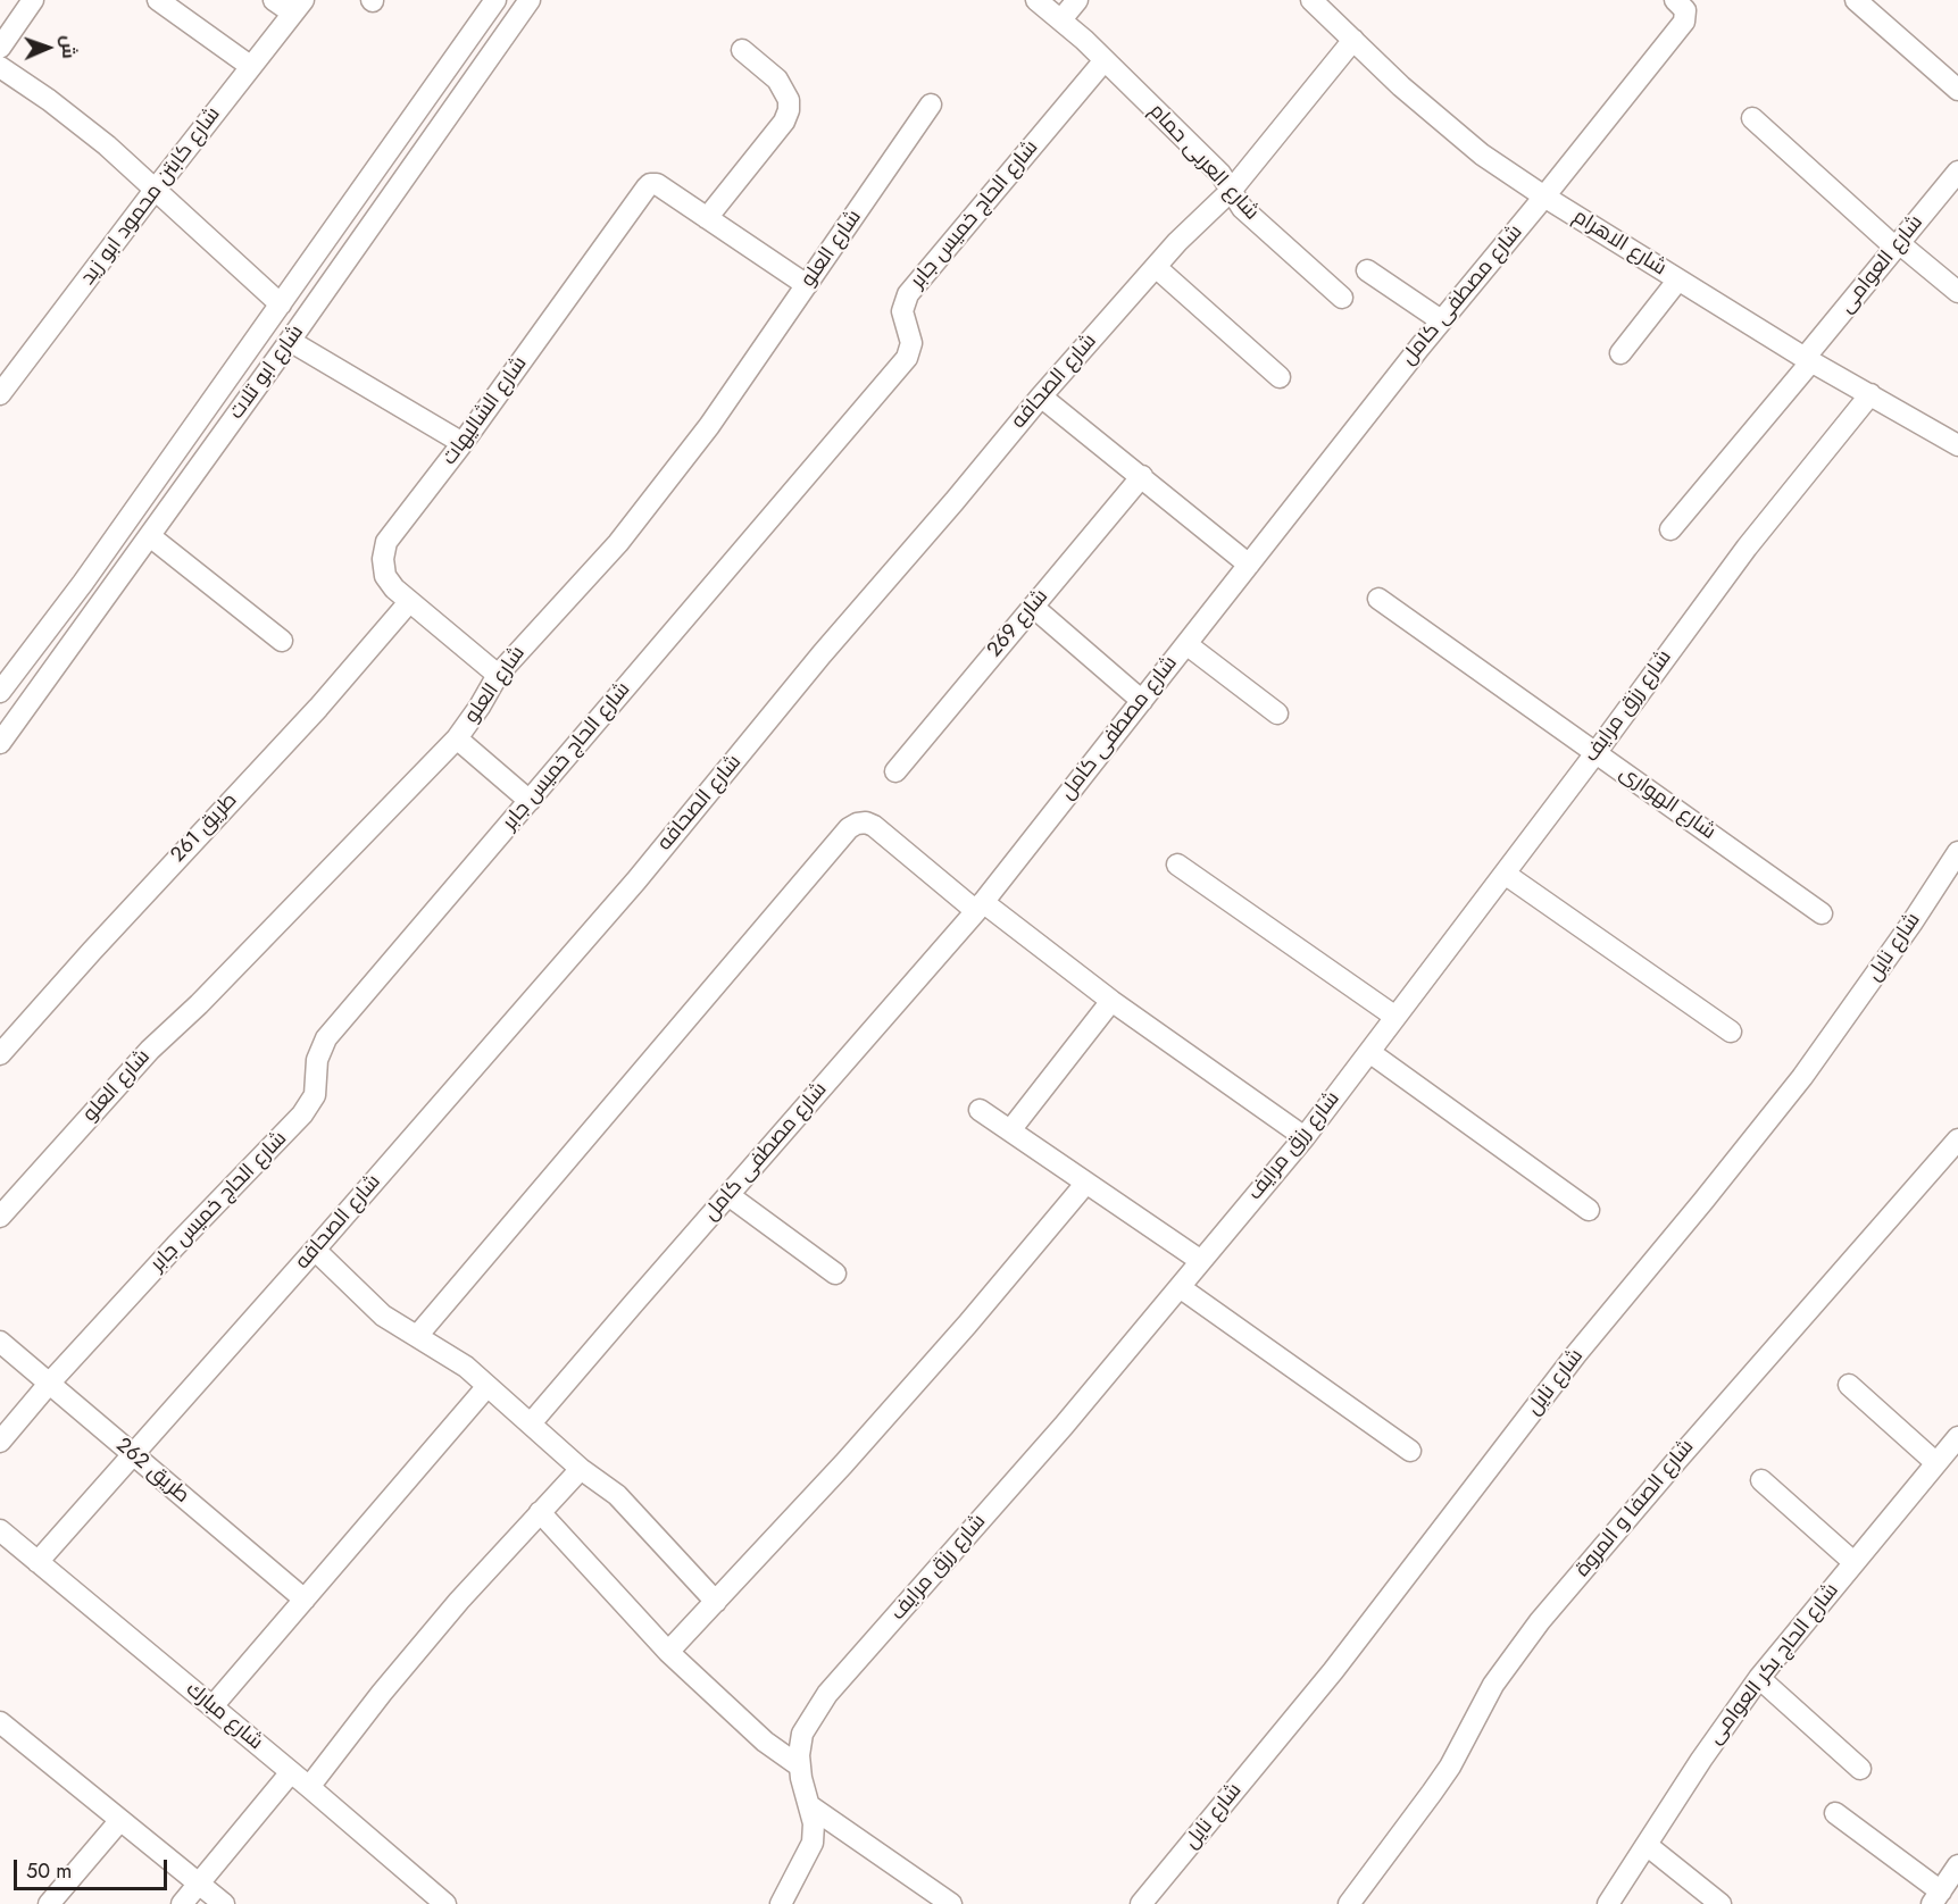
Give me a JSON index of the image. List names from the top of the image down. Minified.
{"streets":{"street":["شارع العربى حمام","شارع كابتن محمود ابو زيد","شارع الحاج خميس جابر","شارع الاهرام","شارع العلو","شارع العوامى","شارع مصطفى كامل","شارع ابو تلات","شارع الصحافه","شارع الشاليهات","شارع 269","شارع رزق مرايف","شارع الهوارى","طريق 261","شارع نايل","طريق 262","شارع الصفا و المروة","شارع الحاج بكر العوامى","شارع مبارك"]},"crossings":[["شارع العربى حمام","شارع الحاج خميس جابر"],["شارع العربى حمام","شارع الصحافه"],["شارع الحاج خميس جابر","طريق 262"],["شارع الاهرام","شارع العوامى"],["شارع الاهرام","شارع مصطفى كامل"],["شارع الاهرام","شارع الصحافه"],["شارع الاهرام","شارع رزق مرايف"],["شارع العلو","شارع الشاليهات"],["شارع الصحافه","طريق 262"],["شارع الصحافه","شارع مبارك"],["شارع الشاليهات","طريق 261"],["شارع رزق مرايف","شارع الهوارى"]],"scale_bar":"50 m","north":"right"}
